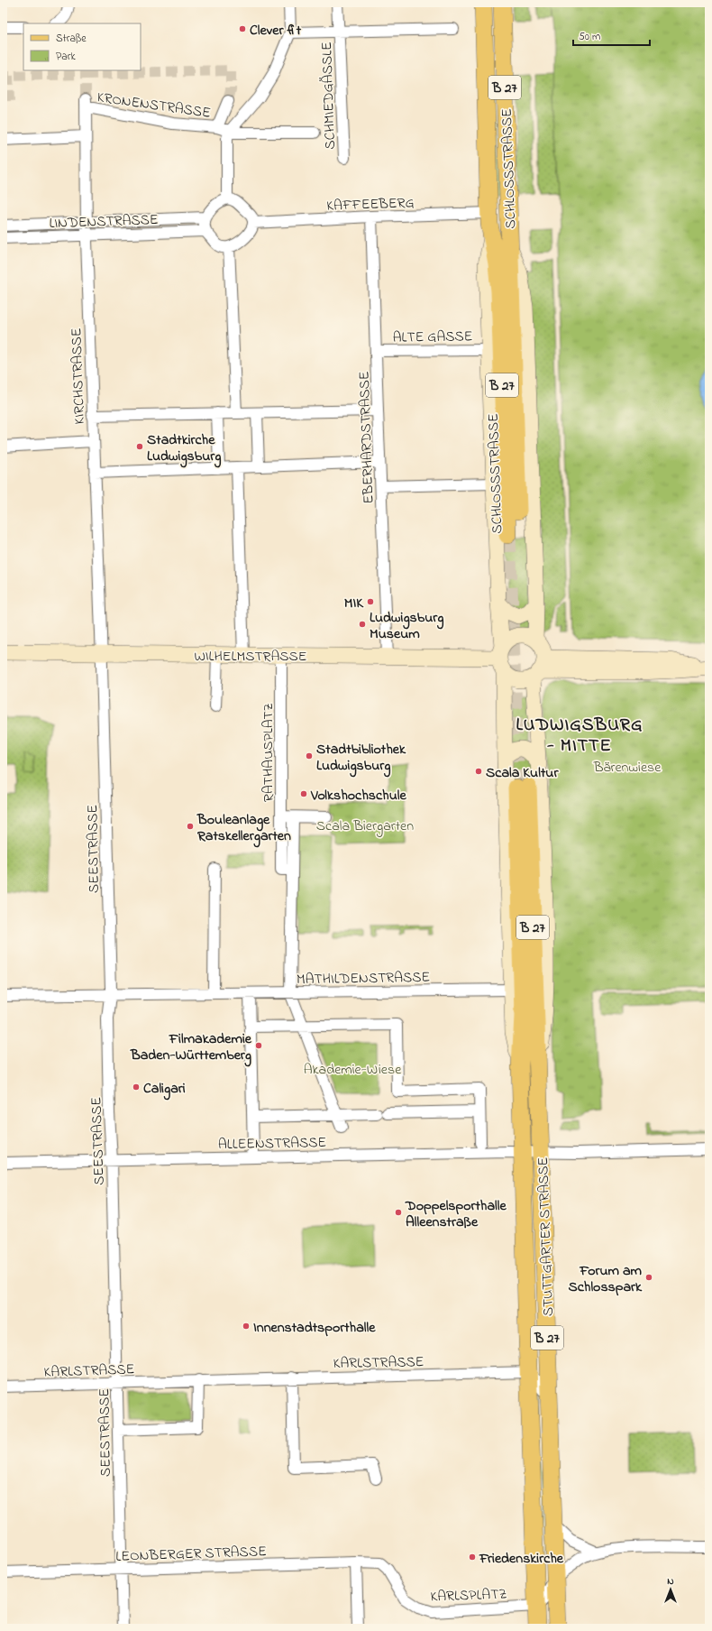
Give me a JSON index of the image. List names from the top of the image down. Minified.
{"streets":{"main road":["B 27","SCHLOSSSTRASSE","WILHELMSTRASSE","STUTTGARTER STRASSE"],"street":["SCHMIEDGÄSSLE","KRONENSTRASSE","KAFFEEBERG","LINDENSTRASSE","ALTE GASSE","KIRCHSTRASSE","EBERHARDSTRASSE","RATHAUSPLATZ","SEESTRASSE","MATHILDENSTRASSE","ALLEENSTRASSE","KARLSTRASSE","LEONBERGER STRASSE","KARLSPLATZ"]},"crossings":[["KRONENSTRASSE","KIRCHSTRASSE"],["SCHLOSSSTRASSE","KAFFEEBERG"],["SCHLOSSSTRASSE","ALTE GASSE"],["SCHLOSSSTRASSE","WILHELMSTRASSE"],["SCHLOSSSTRASSE","STUTTGARTER STRASSE"],["KAFFEEBERG","LINDENSTRASSE"],["KAFFEEBERG","EBERHARDSTRASSE"],["LINDENSTRASSE","KIRCHSTRASSE"],["ALTE GASSE","EBERHARDSTRASSE"],["KIRCHSTRASSE","WILHELMSTRASSE"],["KIRCHSTRASSE","SEESTRASSE"],["EBERHARDSTRASSE","WILHELMSTRASSE"],["WILHELMSTRASSE","RATHAUSPLATZ"],["WILHELMSTRASSE","SEESTRASSE"],["WILHELMSTRASSE","STUTTGARTER STRASSE"],["RATHAUSPLATZ","MATHILDENSTRASSE"],["SEESTRASSE","MATHILDENSTRASSE"],["SEESTRASSE","ALLEENSTRASSE"],["SEESTRASSE","KARLSTRASSE"],["SEESTRASSE","LEONBERGER STRASSE"],["MATHILDENSTRASSE","STUTTGARTER STRASSE"],["ALLEENSTRASSE","STUTTGARTER STRASSE"],["STUTTGARTER STRASSE","KARLSTRASSE"],["STUTTGARTER STRASSE","KARLSPLATZ"],["LEONBERGER STRASSE","KARLSPLATZ"]],"districts":["LUDWIGSBURG - MITTE"],"parks":["Bärenwiese","Scala Biergarten","Akademie-Wiese"],"places":["Clever fit","Stadtkirche Ludwigsburg","MIK","Ludwigsburg Museum","Stadtbibliothek Ludwigsburg","Scala Kultur","Volkshochschule","Bouleanlage Ratskellergarten","Filmakademie Baden-Württemberg","Caligari","Doppelsporthalle Alleenstraße","Forum am Schlosspark","Innenstadtsporthalle","Friedenskirche"],"legend":["Straße","Park"],"scale_bar":"50 m","north":"top"}
